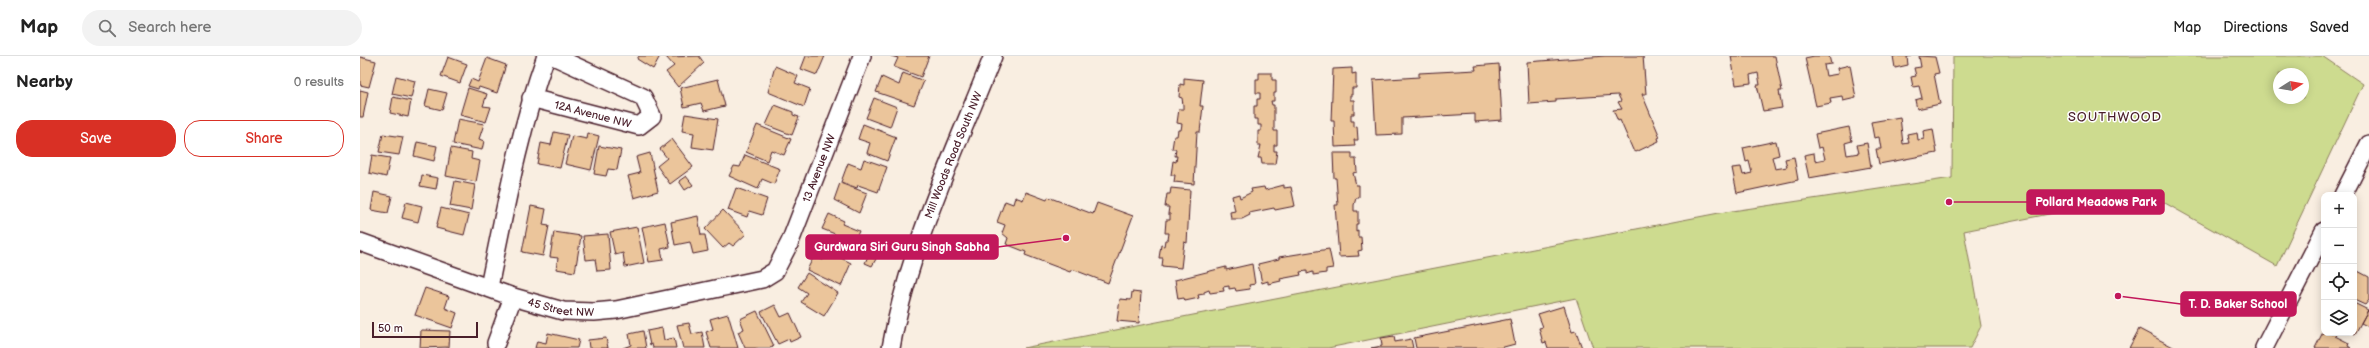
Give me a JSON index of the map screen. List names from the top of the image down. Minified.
{"streets":{"street":["12A Avenue NW","Mill Woods Road South NW","13 Avenue NW","45 Street NW"]},"crossings":[["13 Avenue NW","45 Street NW"]],"districts":["SOUTHWOOD"],"places":["Pollard Meadows Park","Gurdwara Siri Guru Singh Sabha","T. D. Baker School"],"scale_bar":"50 m","north":"right","page":{"header":"Map","search":"Search here","nav":["Map","Directions","Saved"],"heading":["Nearby","0 results"],"buttons":["Save","Share"],"map_buttons":["+","−"],"scale":"50 m"}}
